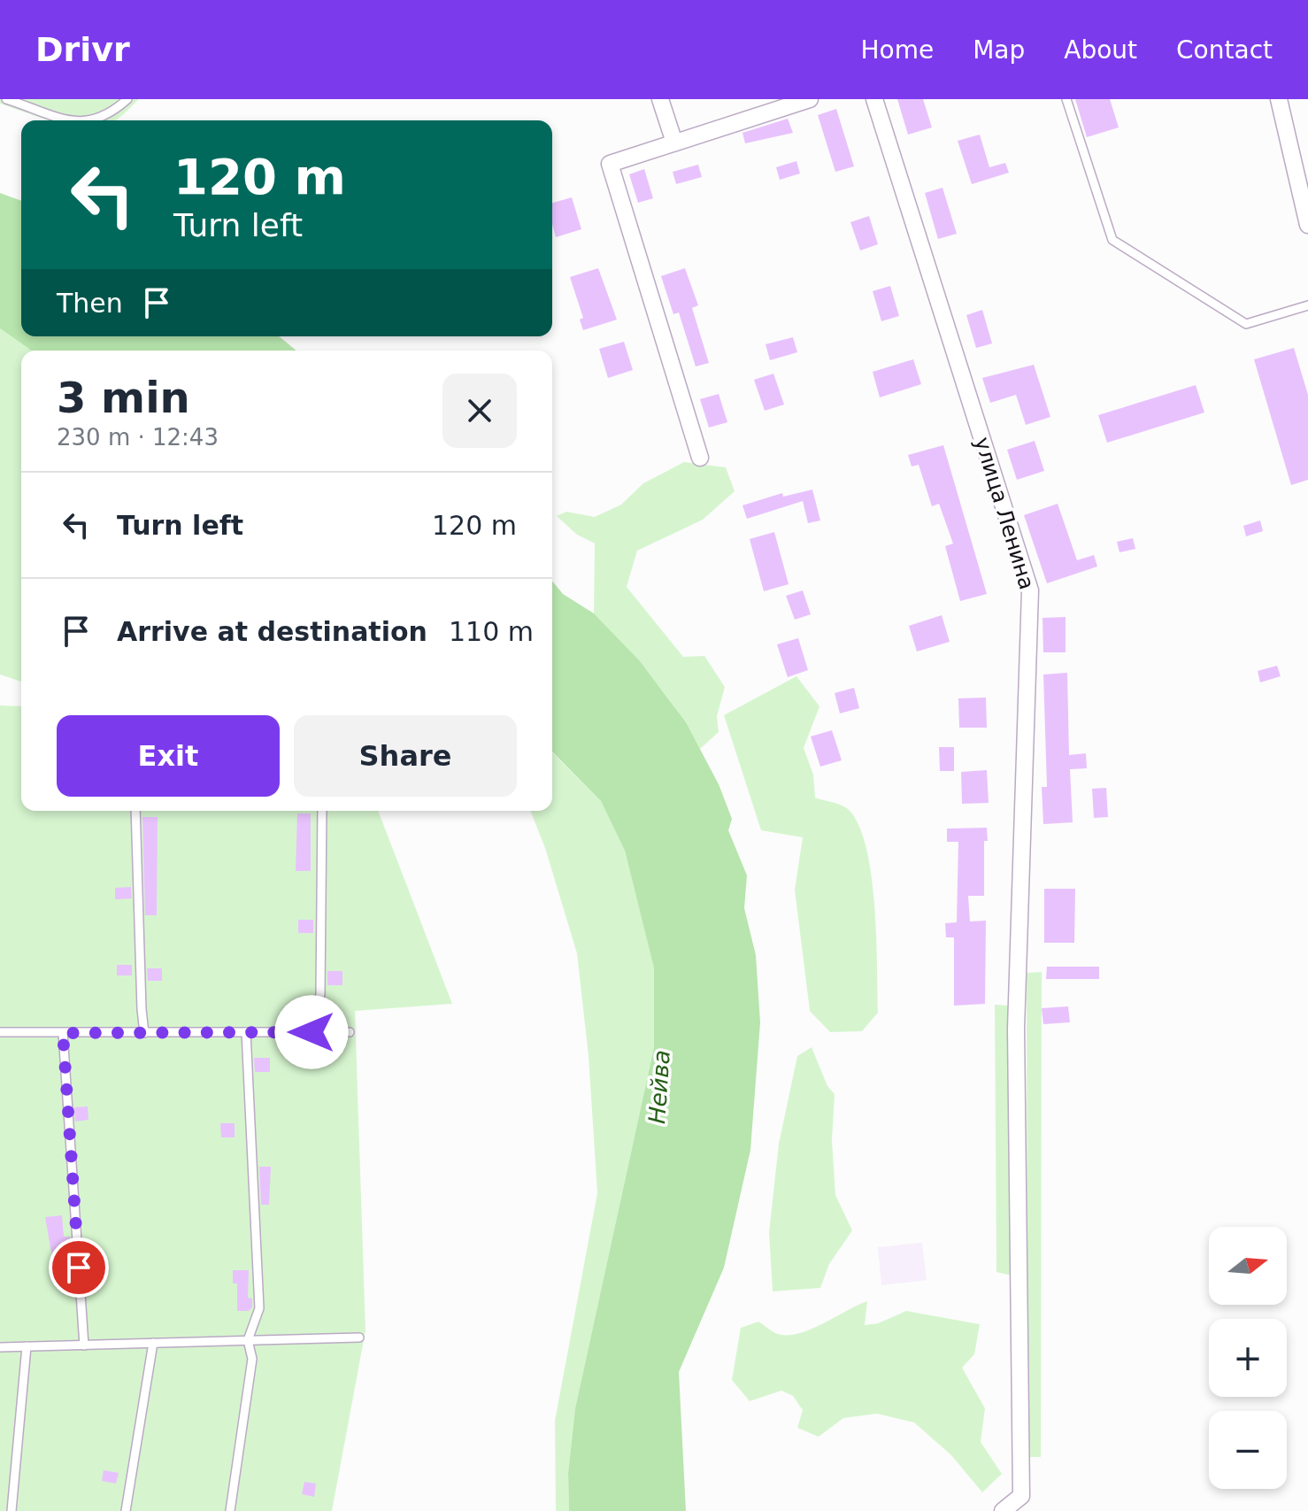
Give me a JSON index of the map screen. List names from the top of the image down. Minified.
{"streets":{"street":["улица Ленина"]},"water":["Нейва"],"north":"right","page":{"header":"Drivr","nav":["Home","Map","About","Contact"],"turn":["120 m","Turn left"],"then":"Then","heading":["3 min","230 m · 12:43"],"list":[{"name":"Turn left","value":"120 m"},{"name":"Arrive at destination","value":"110 m"}],"buttons":["Exit","Share"],"map_buttons":["+","−"]}}
